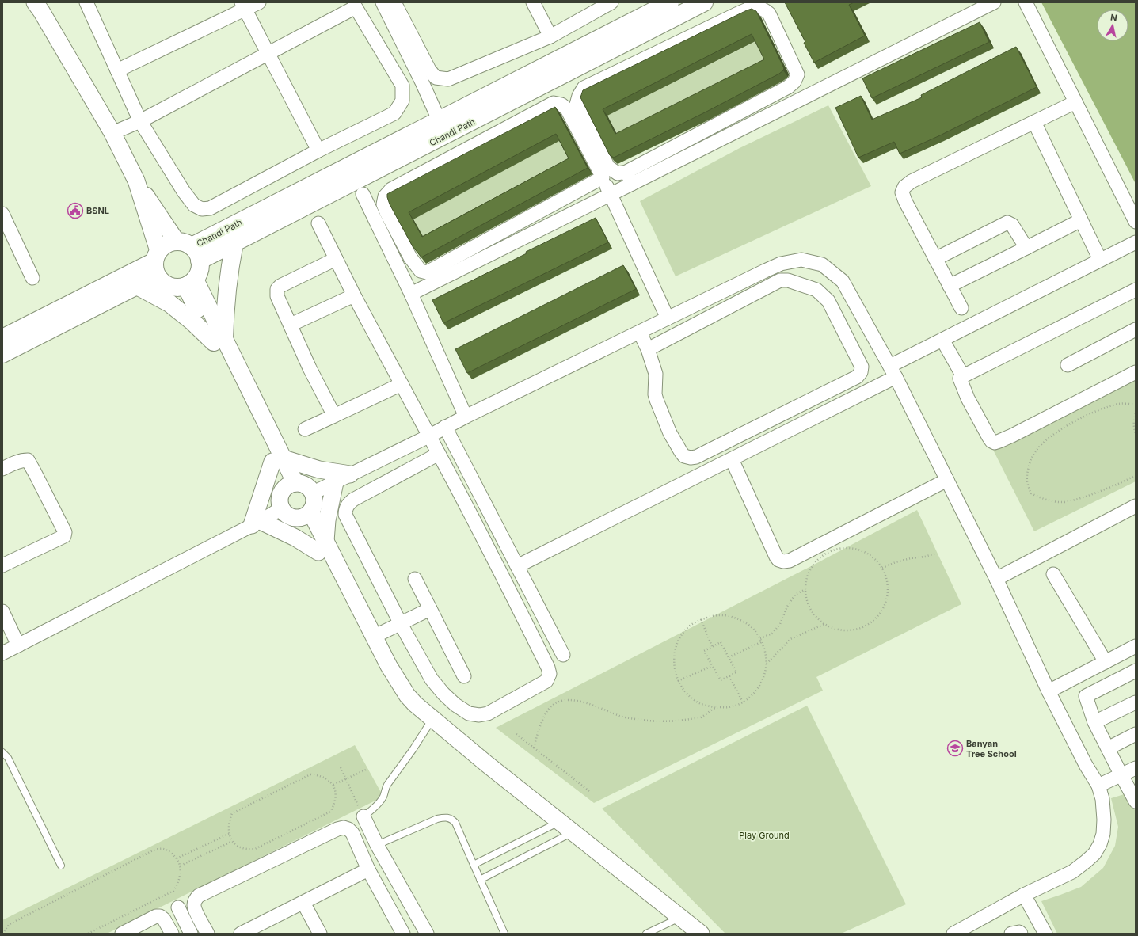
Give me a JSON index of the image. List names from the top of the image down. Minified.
{"streets":{"main road":["Chandi Path"]},"parks":["Play Ground"],"places":{"public building":["BSNL"],"school or university":["Banyan Tree School"]},"north":"top"}
